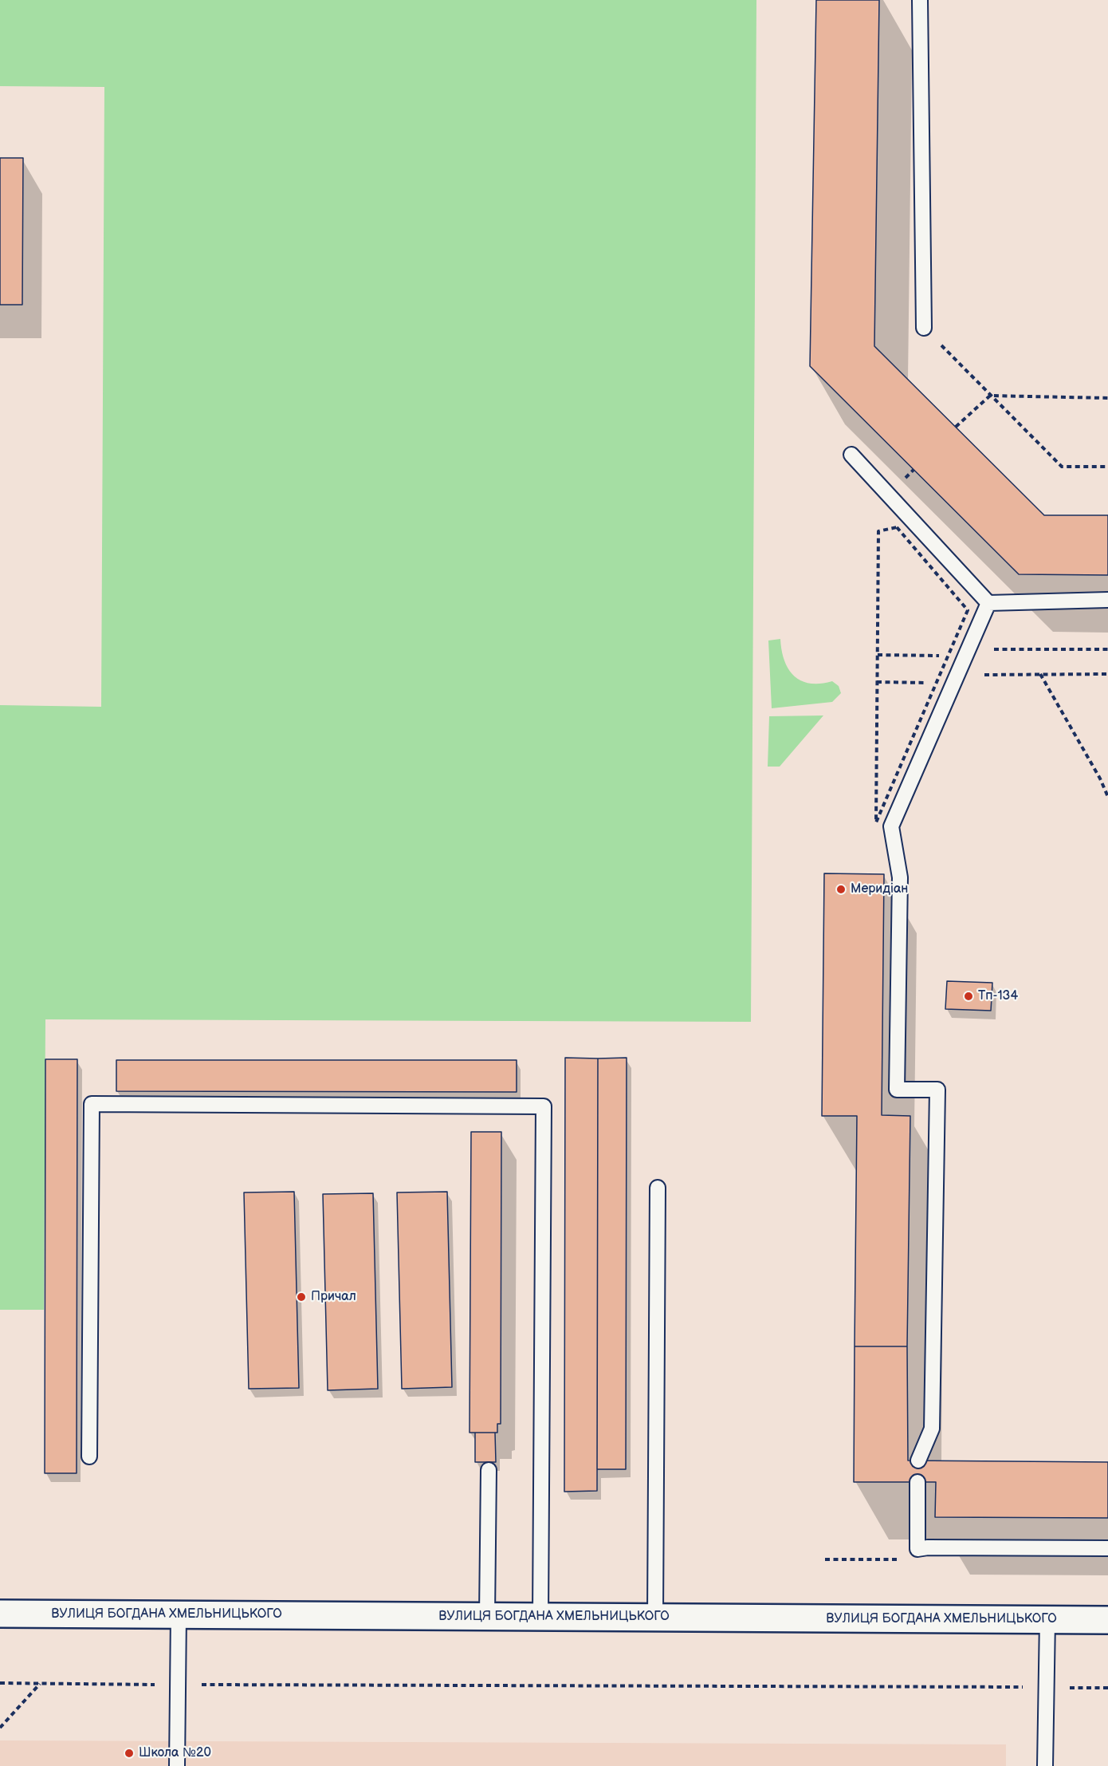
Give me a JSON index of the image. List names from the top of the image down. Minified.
{"streets":{"street":["ВУЛИЦЯ БОГДАНА ХМЕЛЬНИЦЬКОГО"]},"places":["Меридіан","Тп-134","Причал","Школа №20"]}
